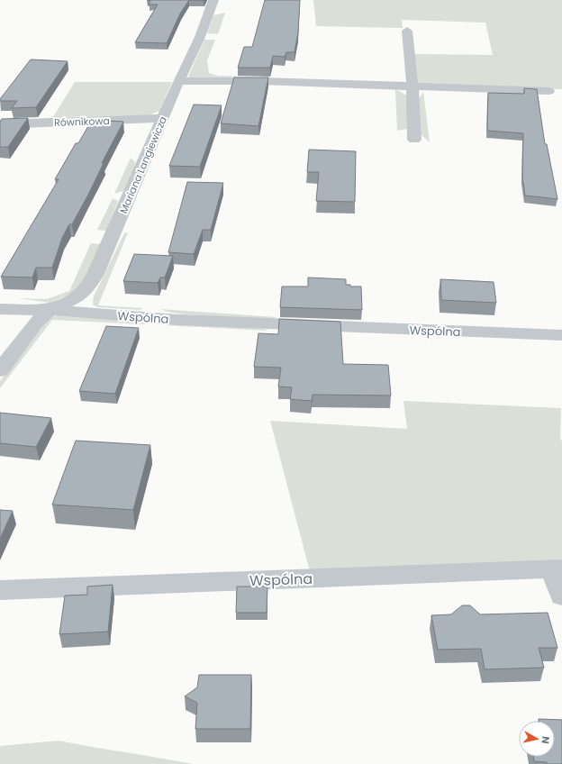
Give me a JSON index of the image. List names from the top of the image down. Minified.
{"streets":{"street":["Równikowa","Mariana Langiewicza","Wspólna"]},"crossings":[["Równikowa","Mariana Langiewicza"],["Mariana Langiewicza","Wspólna"]],"north":"right"}
